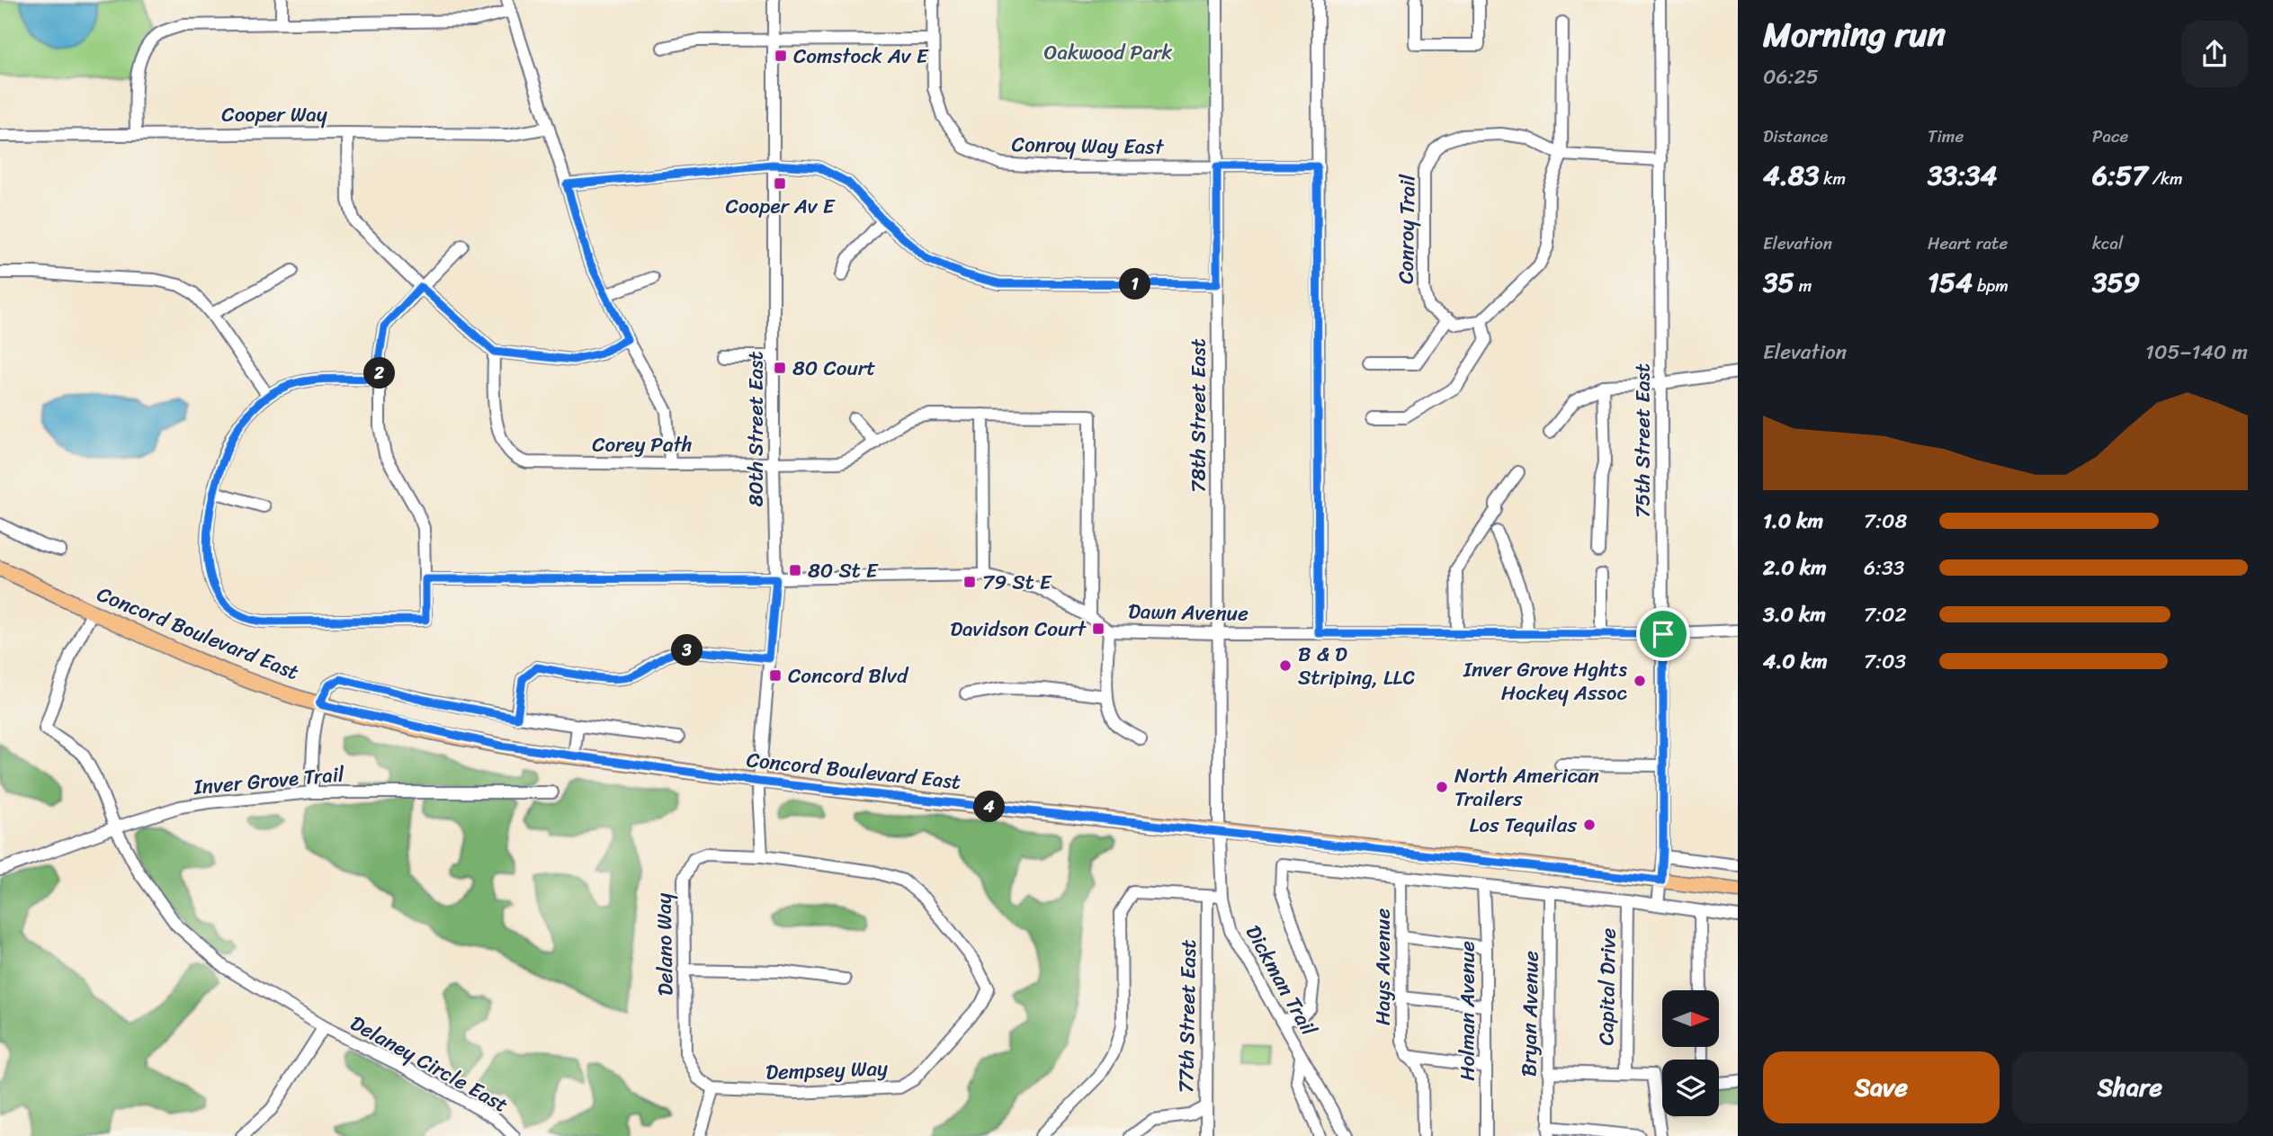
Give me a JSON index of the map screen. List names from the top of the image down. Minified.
{"streets":{"main road":["Concord Boulevard East"],"street":["Cooper Way","Conroy Way East","Conroy Trail","78th Street East","80th Street East","75th Street East","Corey Path","Dawn Avenue","Inver Grove Trail","Delano Way","Hays Avenue","Dickman Trail","Capital Drive","Holman Avenue","Bryan Avenue","77th Street East","Delaney Circle East","Dempsey Way"]},"crossings":[["Conroy Way East","78th Street East"],["Conroy Trail","75th Street East"],["78th Street East","Dawn Avenue"],["78th Street East","Concord Boulevard East"],["78th Street East","Dickman Trail"],["80th Street East","Corey Path"],["80th Street East","Dawn Avenue"],["80th Street East","Concord Boulevard East"],["80th Street East","Delano Way"],["80th Street East","Dempsey Way"],["75th Street East","Dawn Avenue"],["75th Street East","Concord Boulevard East"],["Corey Path","Dawn Avenue"],["Concord Boulevard East","Dickman Trail"],["Concord Boulevard East","Delaney Circle East"],["Inver Grove Trail","Delaney Circle East"],["Delano Way","Dempsey Way"]],"parks":["Oakwood Park"],"places":{"transit":["Comstock Av E","Cooper Av E","80 Court","80 St E","79 St E","Davidson Court","Concord Blvd"],"other":["B & D Striping, LLC","Inver Grove Hghts Hockey Assoc","North American Trailers","Los Tequilas"]},"north":"right","page":{"heading":["Morning run","06:25"],"stats":[["Distance","4.83 km"],["Time","33:34"],["Pace","6:57 /km"],["Elevation","35 m"],["Heart rate","154 bpm"],["kcal","359"]],"pins":["1","2","3","4"],"chart":["Elevation","105–140 m"],"list":[{"name":"1.0 km","note":"7:08"},{"name":"2.0 km","note":"6:33"},{"name":"3.0 km","note":"7:02"},{"name":"4.0 km","note":"7:03"}],"buttons":["Save","Share"]}}
